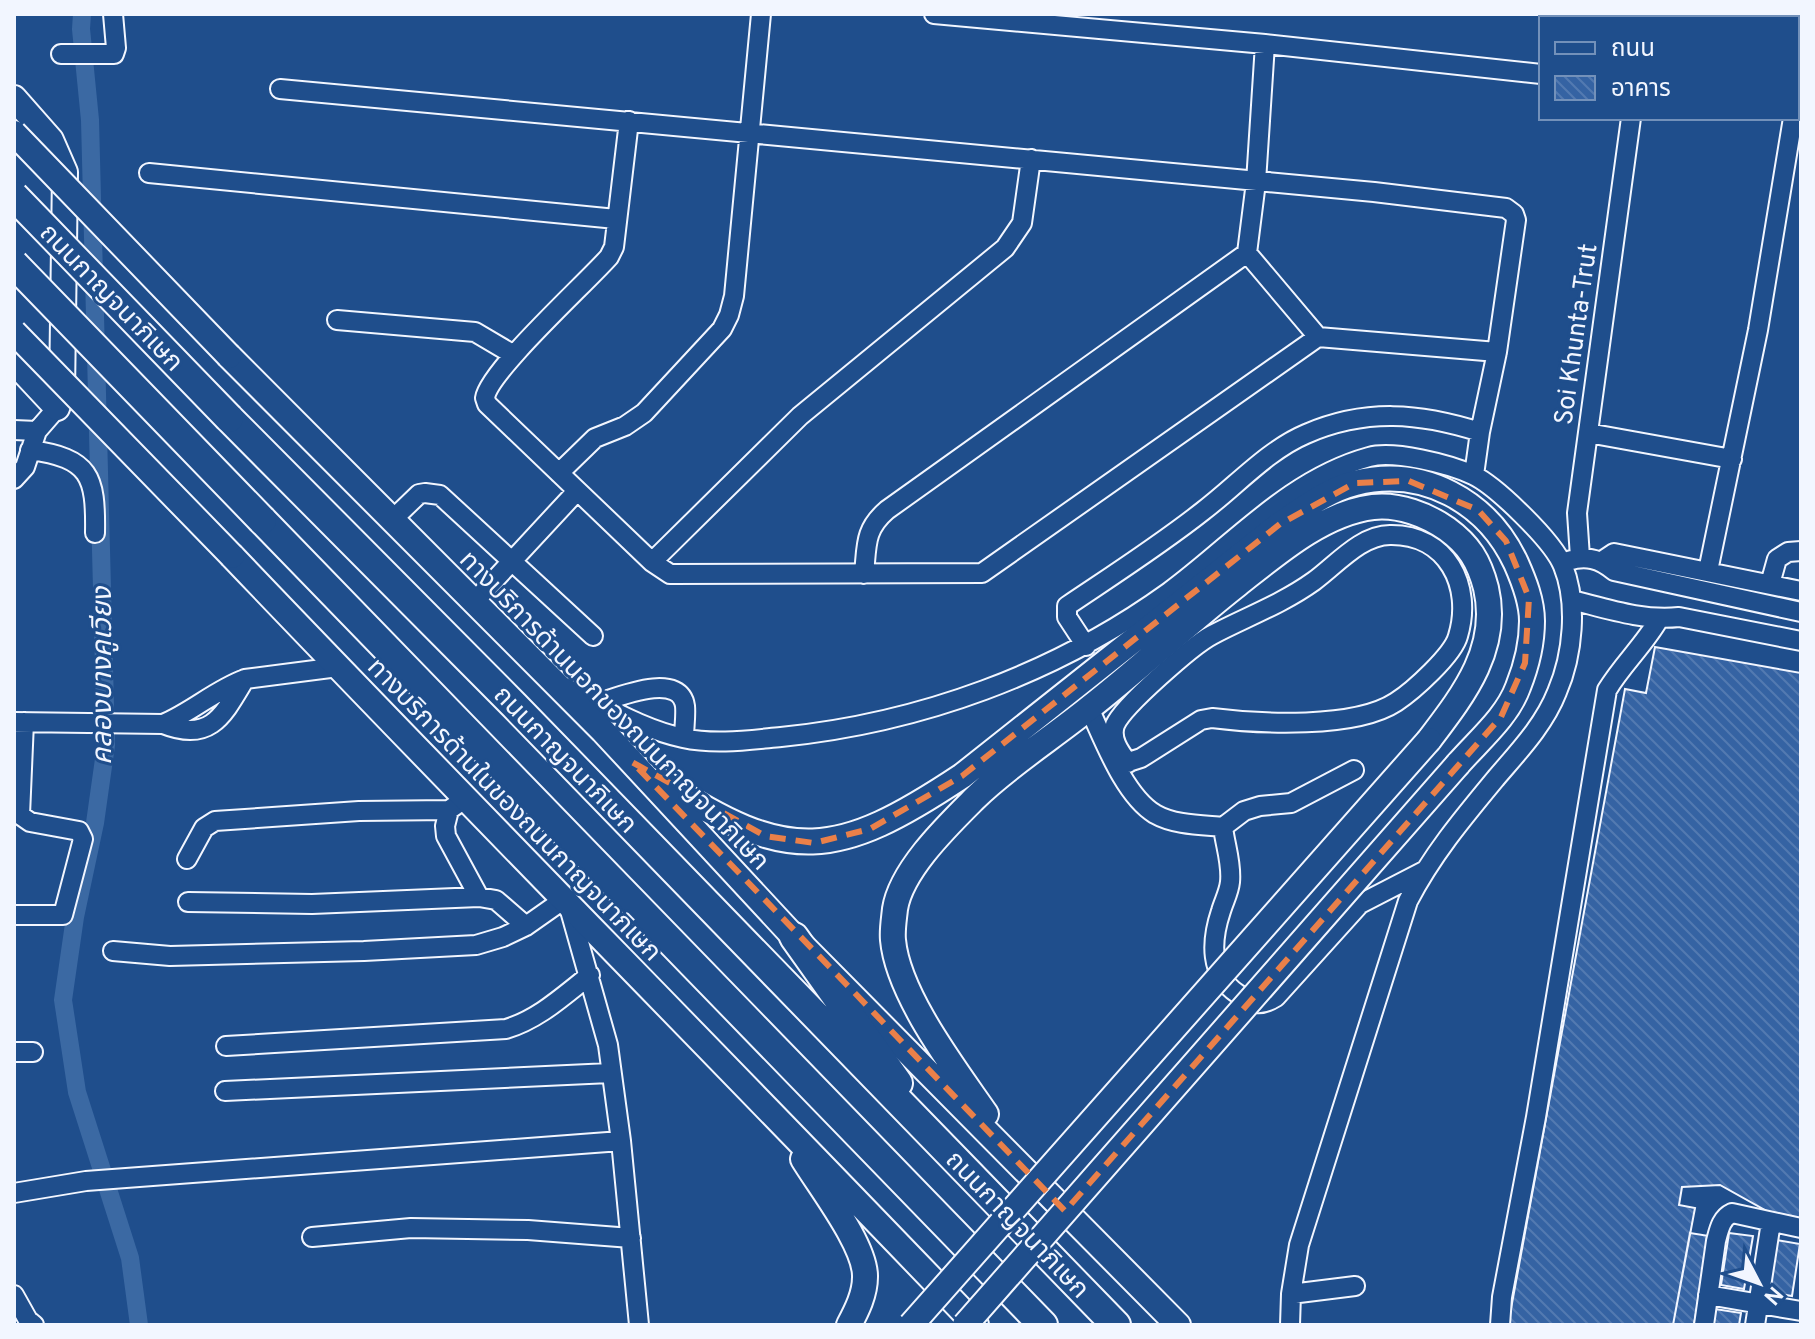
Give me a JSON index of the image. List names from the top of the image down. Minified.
{"streets":{"highway":["ถนนกาญจนาภิเษก"],"main road":["ทางบริการด้านนอกของถนนกาญจนาภิเษก","ทางบริการด้านในของถนนกาญจนาภิเษก"],"street":["Soi Khunta-Trut"]},"water":["คลองบางคูเวียง"],"legend":["ถนน","อาคาร"],"north":"bottom right"}
